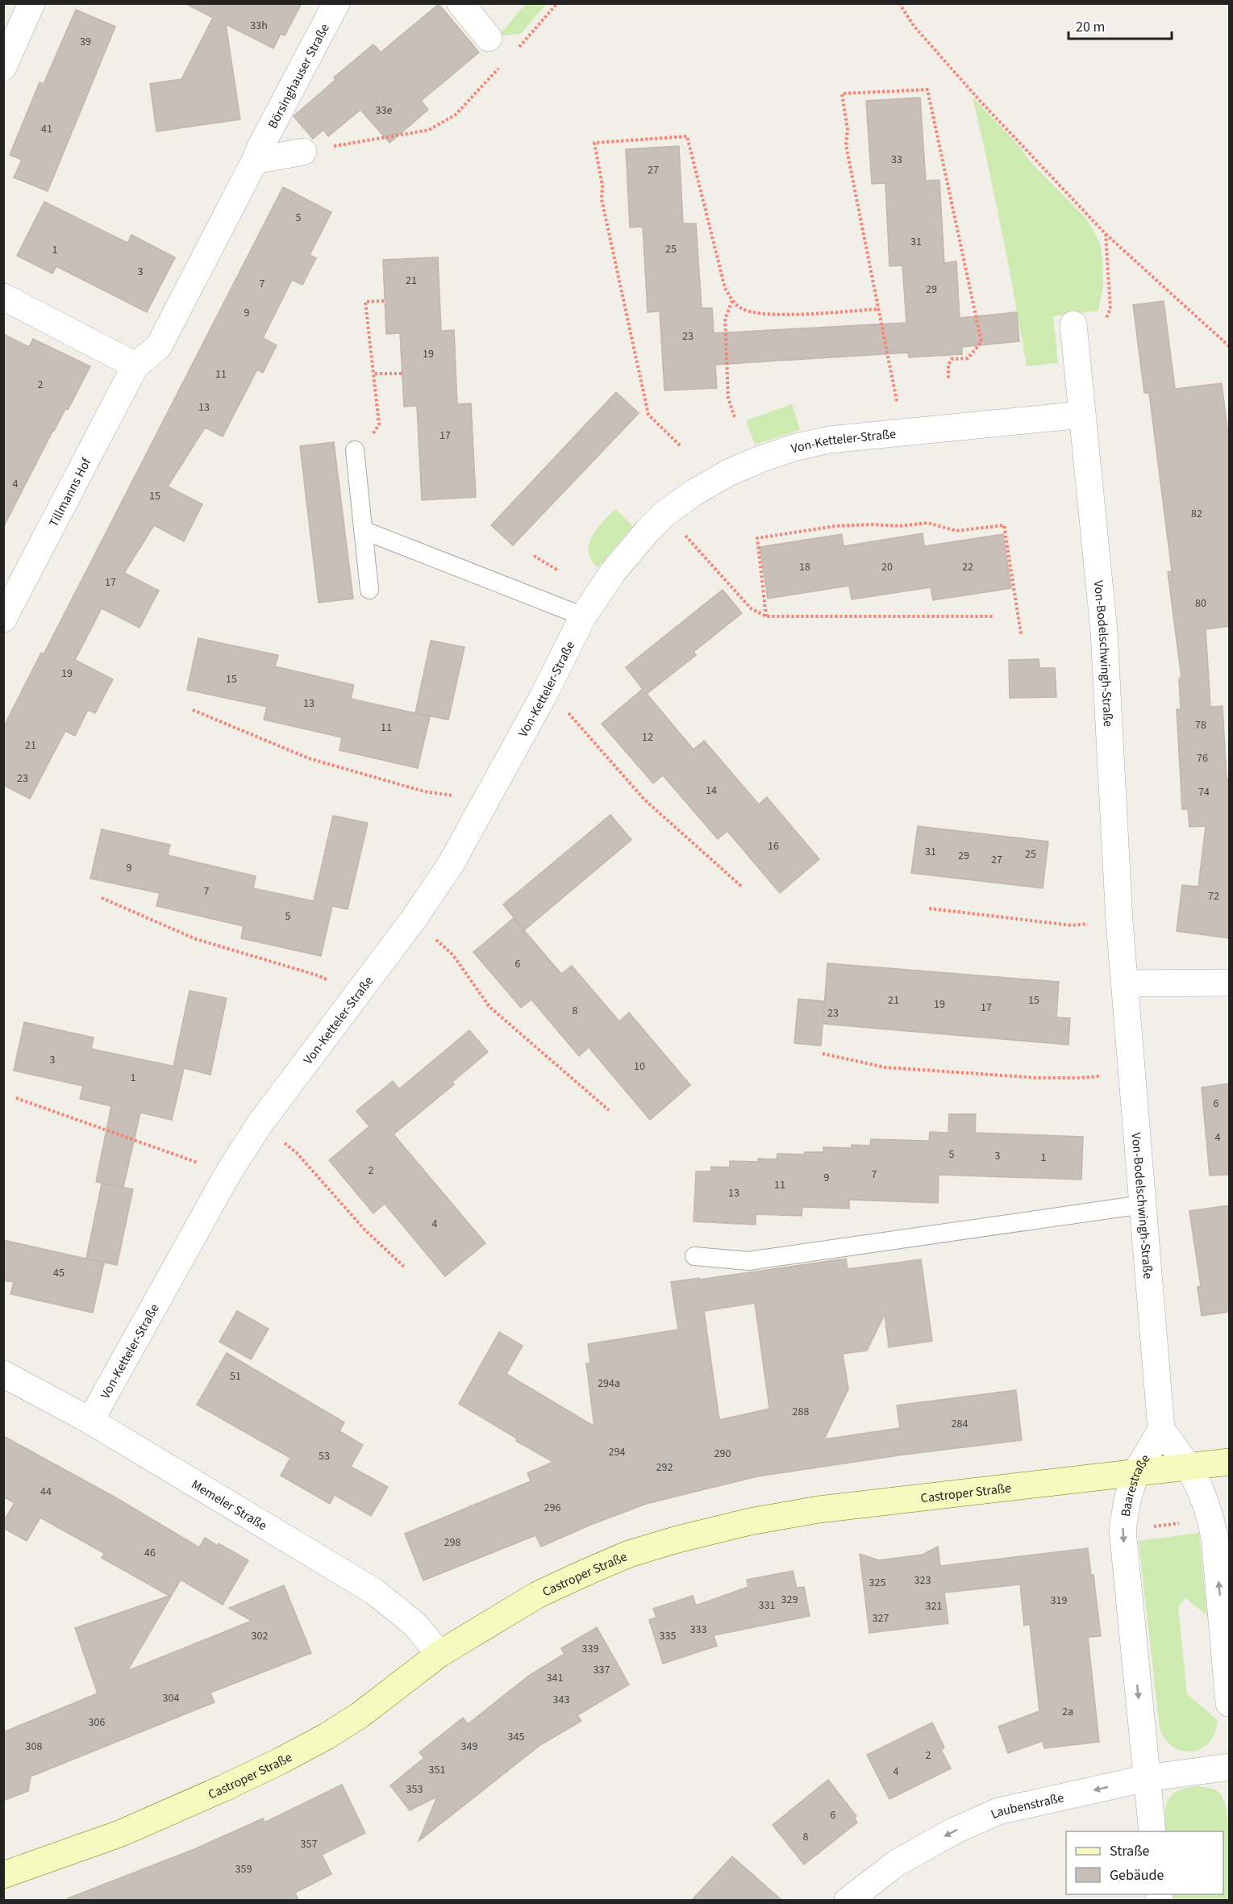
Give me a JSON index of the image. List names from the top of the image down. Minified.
{"streets":{"main road":["Castroper Straße"],"street":["Börsinghauser Straße","Von-Ketteler-Straße","Tillmanns Hof","Von-Bodelschwingh-Straße","Baarestraße","Memeler Straße","Laubenstraße"]},"crossings":[["Börsinghauser Straße","Tillmanns Hof"],["Von-Ketteler-Straße","Von-Bodelschwingh-Straße"],["Von-Ketteler-Straße","Memeler Straße"],["Von-Bodelschwingh-Straße","Baarestraße"],["Baarestraße","Castroper Straße"],["Baarestraße","Laubenstraße"],["Castroper Straße","Memeler Straße"]],"one_way":["Laubenstraße"],"house_numbers":["33h","39","33e","41","33","27","5","31","25","1","3","21","7","29","9","23","19","11","2","13","17","4","15","82","18","20","22","17","80","19","15","13","78","11","12","21","76","23","14","74","16","31","25","29","27","9","7","72","5","6","21","15","19","17","8","23","3","10","1","6","4","5","3","1","2","7","9","11","13","4","45","51","294a","288","284","294","290","53","292","44","296","298","46","323","325","329","319","331","321","327","333","302","335","339","337","341","304","343","2a","306","345","308","349","2","351","4","353","6","8","357","359"],"legend":["Straße","Gebäude"],"scale_bar":"20 m"}
